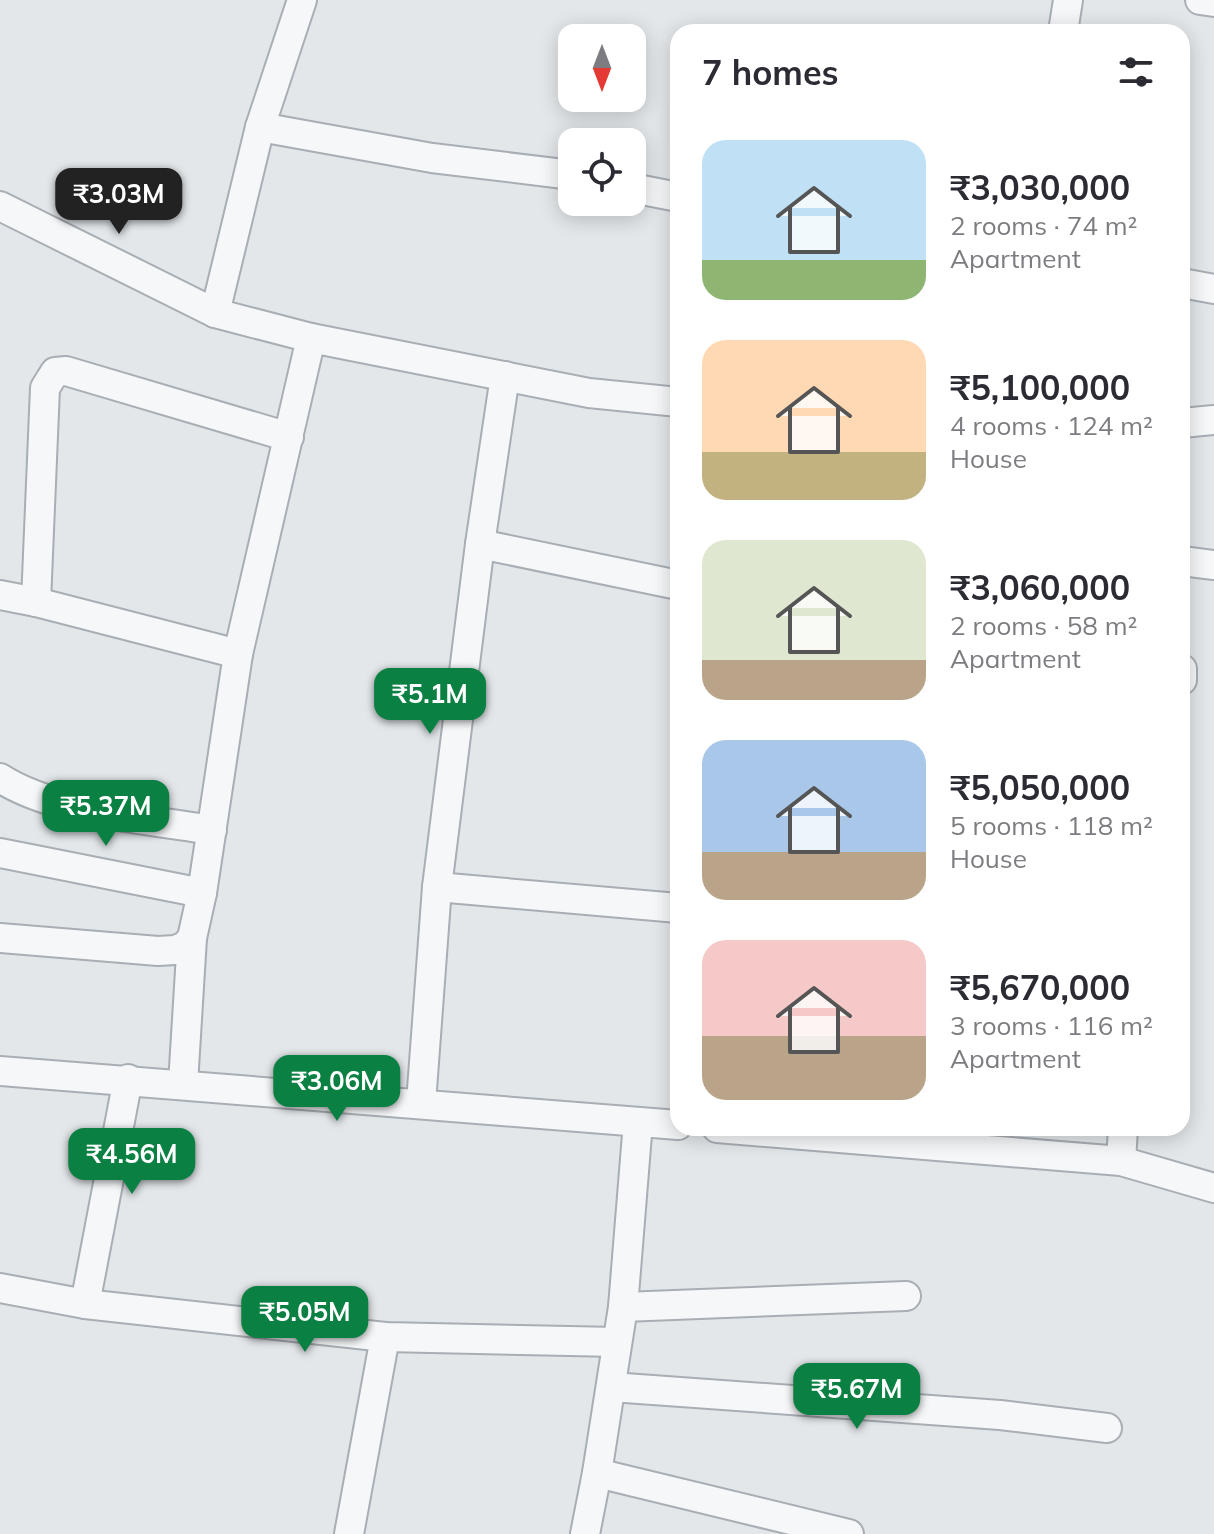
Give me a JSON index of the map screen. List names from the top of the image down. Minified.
{"north":"bottom","page":{"heading":"7 homes","list":[{"name":"₹3,030,000","note":"2 rooms · 74 m² · Apartment"},{"name":"₹5,100,000","note":"4 rooms · 124 m² · House"},{"name":"₹3,060,000","note":"2 rooms · 58 m² · Apartment"},{"name":"₹5,050,000","note":"5 rooms · 118 m² · House"},{"name":"₹5,670,000","note":"3 rooms · 116 m² · Apartment"}],"price":["₹3.03M","₹5.1M","₹5.37M","₹3.06M","₹4.56M","₹5.05M","₹5.67M"]}}
